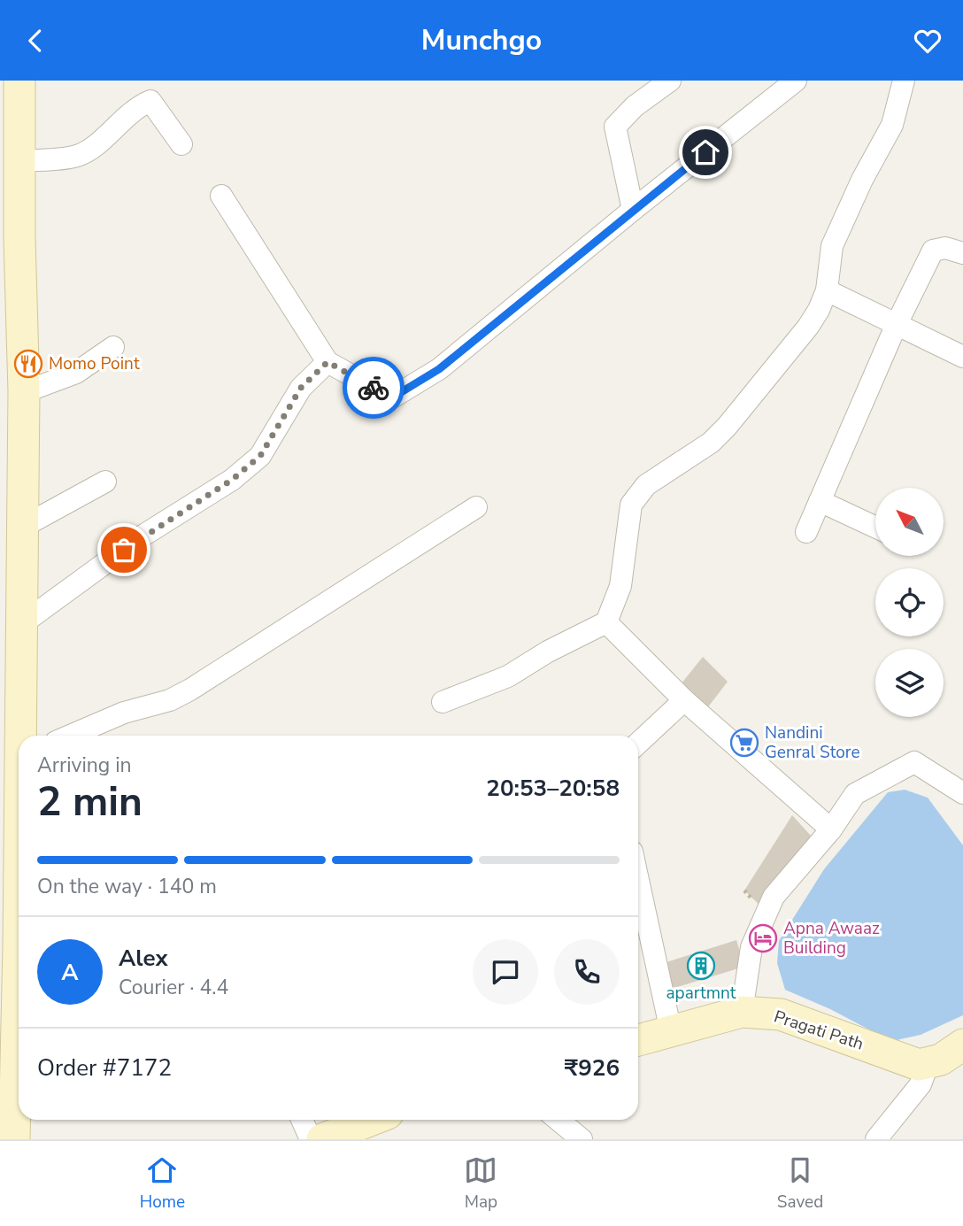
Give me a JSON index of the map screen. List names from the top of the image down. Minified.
{"streets":{"street":["Pragati Path"]},"places":{"restaurant":["Momo Point"],"supermarket":["Nandini Genral Store"],"hotel":["Apna Awaaz Building"],"building":["apartmnt"]},"north":"top left","page":{"header":"Munchgo","heading":["2 min","Arriving in","20:53–20:58"],"panel":["Alex","Courier · 4.4","Order #7172","₹926"],"bar":"On the way · 140 m","round":"A","tabs":["Home","Map","Saved"]}}
